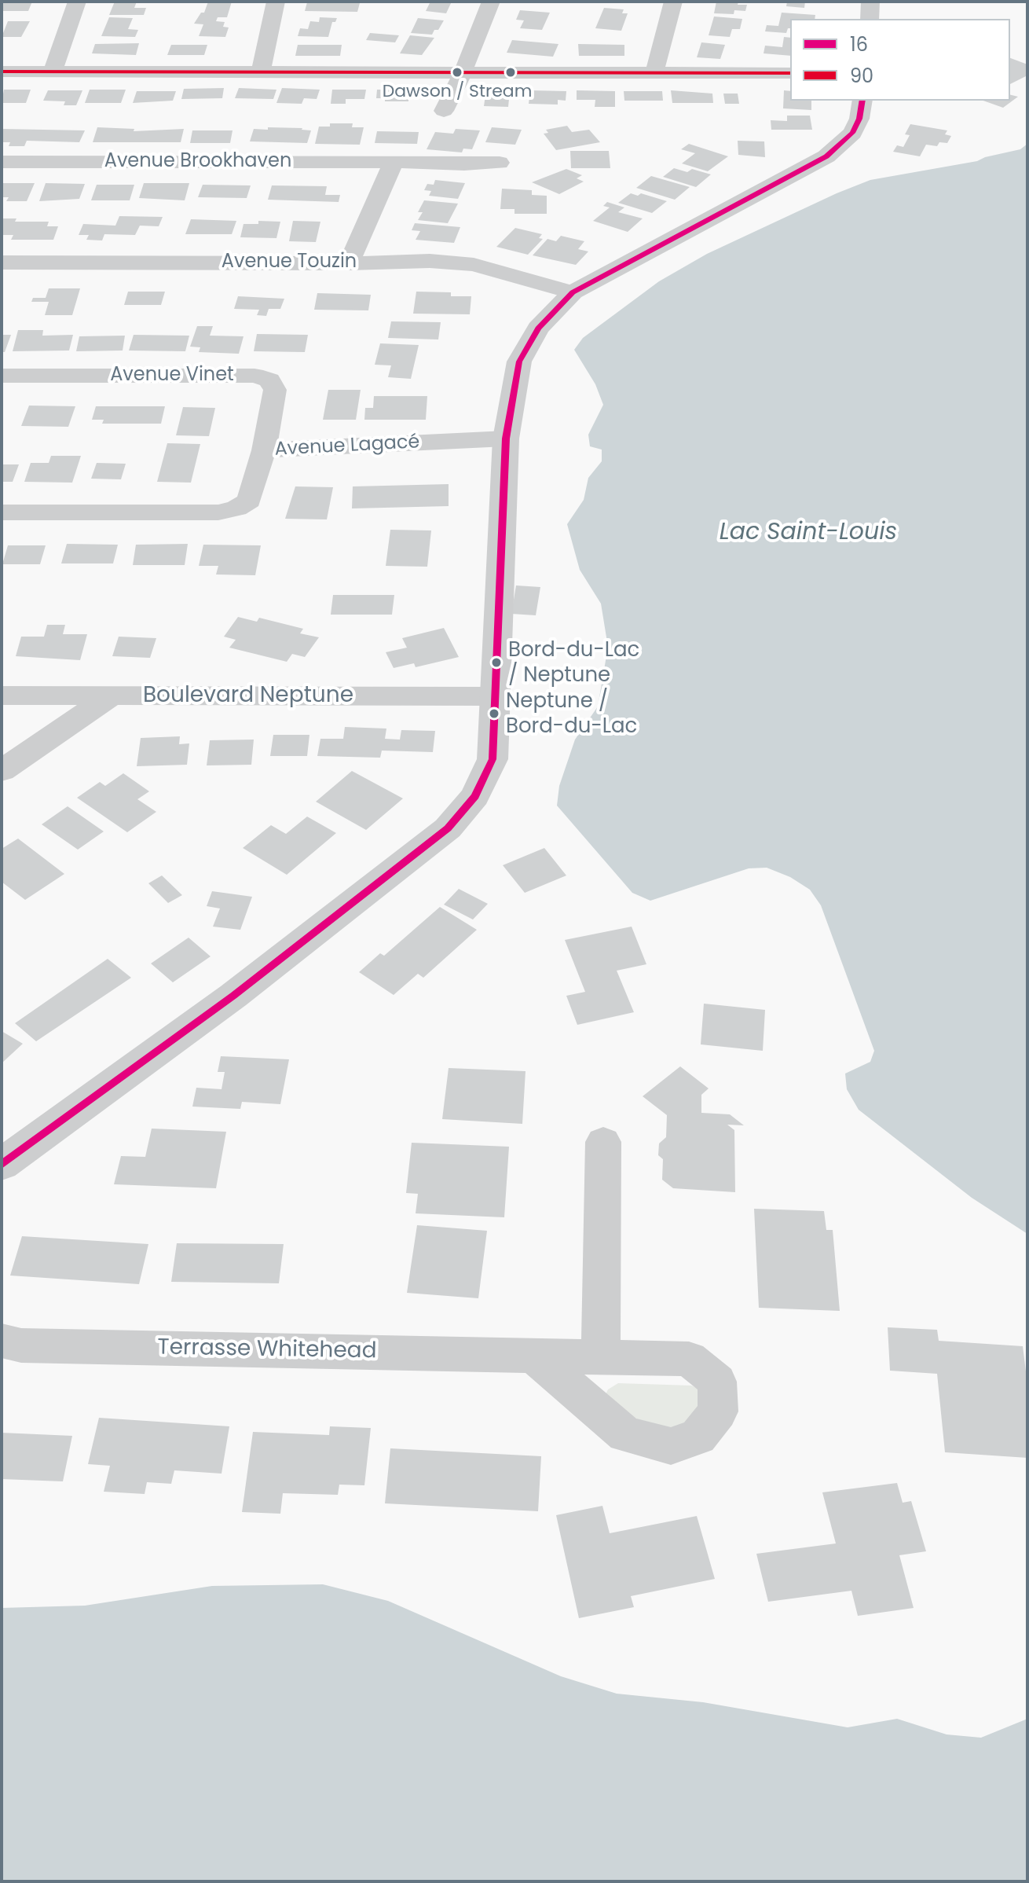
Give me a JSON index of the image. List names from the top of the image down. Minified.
{"streets":{"street":["Avenue Brookhaven","Avenue Touzin","Avenue Vinet","Avenue Lagacé","Boulevard Neptune","Terrasse Whitehead"]},"crossings":[["Avenue Vinet","Avenue Lagacé"]],"water":["Lac Saint-Louis"],"places":["Dawson / Stream","Bord-du-Lac / Neptune","Neptune / Bord-du-Lac"],"lines":["transit line 90","transit line 16"],"legend":["16","90"]}
